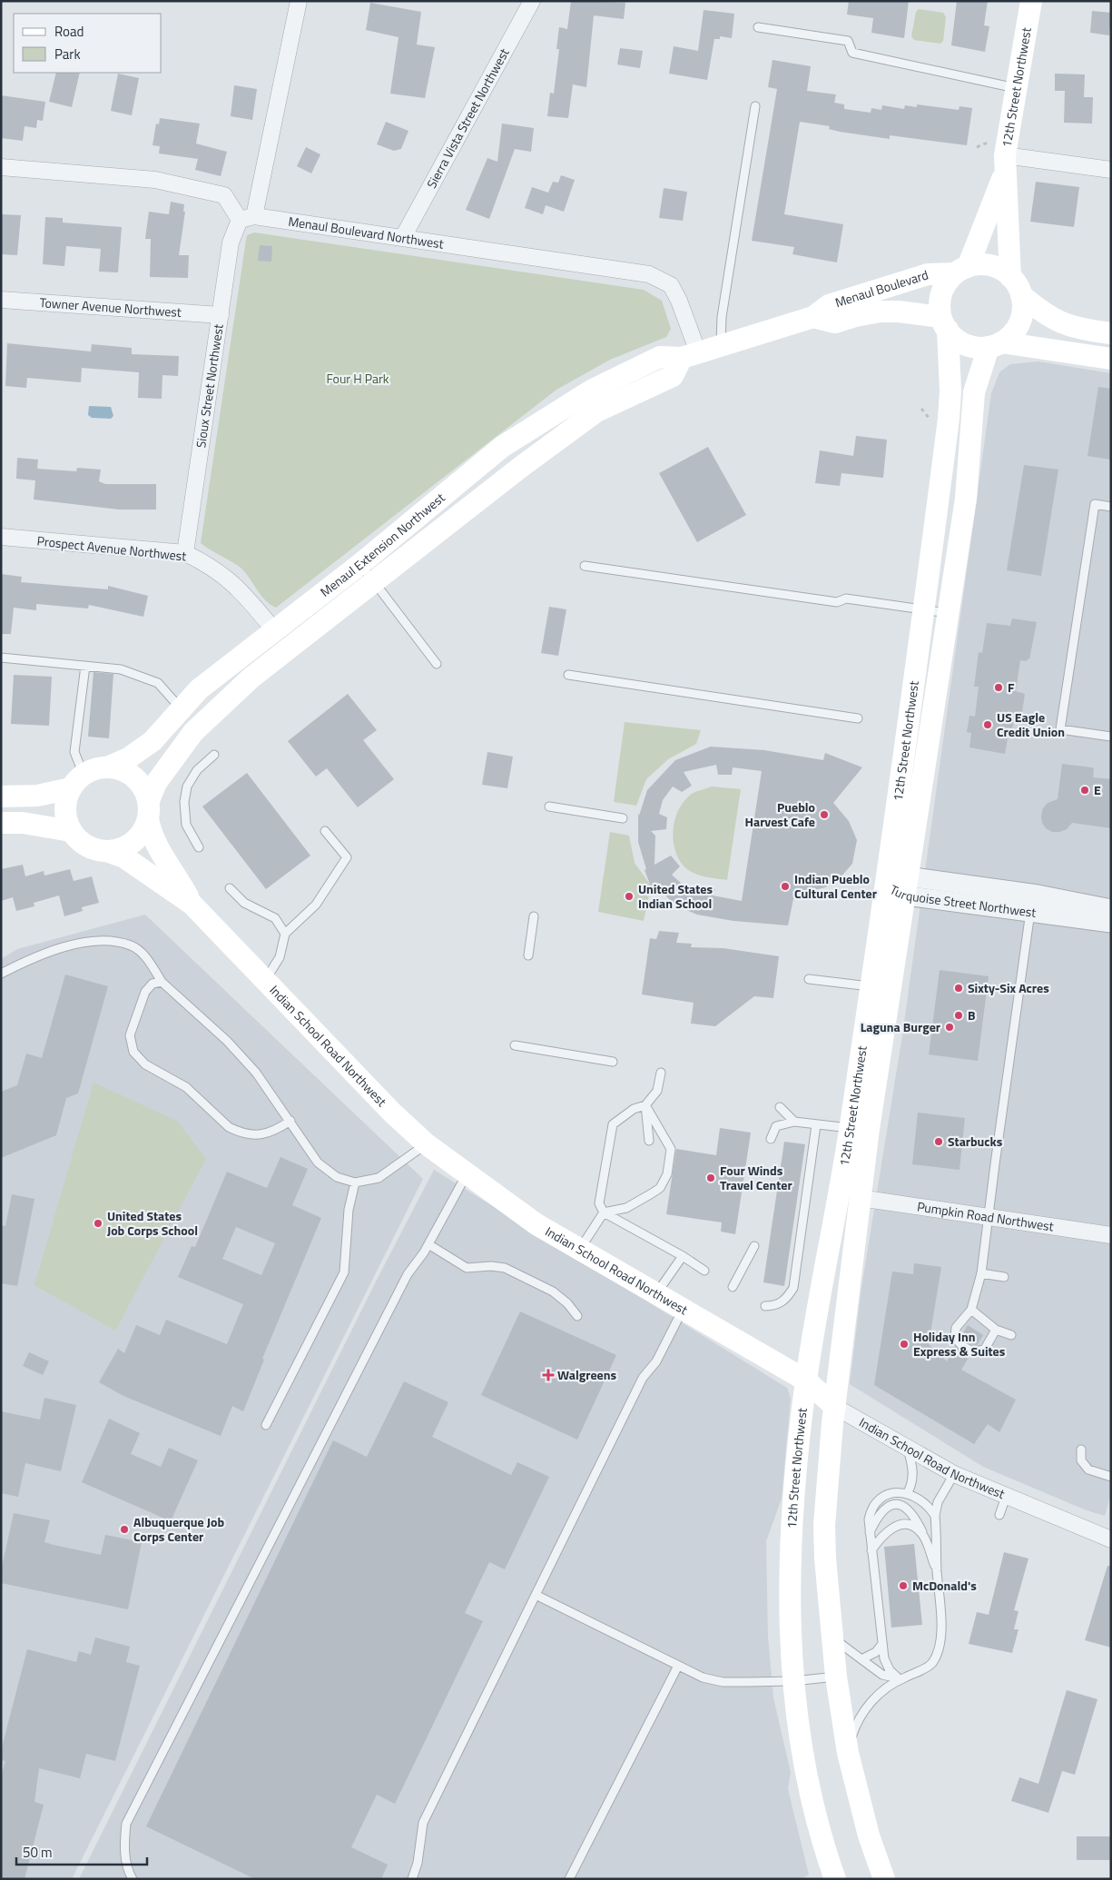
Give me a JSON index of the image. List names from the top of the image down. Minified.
{"streets":{"main road":["12th Street Northwest","Menaul Boulevard","Menaul Extension Northwest","Indian School Road Northwest"],"street":["Sierra Vista Street Northwest","Menaul Boulevard Northwest","Towner Avenue Northwest","Sioux Street Northwest","Prospect Avenue Northwest","Turquoise Street Northwest","Pumpkin Road Northwest"]},"crossings":[["12th Street Northwest","Menaul Boulevard"],["12th Street Northwest","Turquoise Street Northwest"],["12th Street Northwest","Indian School Road Northwest"],["12th Street Northwest","Pumpkin Road Northwest"],["Sierra Vista Street Northwest","Menaul Boulevard Northwest"],["Menaul Boulevard Northwest","Menaul Boulevard"],["Menaul Boulevard Northwest","Sioux Street Northwest"],["Menaul Boulevard Northwest","Menaul Extension Northwest"],["Menaul Boulevard","Menaul Extension Northwest"],["Towner Avenue Northwest","Sioux Street Northwest"],["Sioux Street Northwest","Prospect Avenue Northwest"],["Menaul Extension Northwest","Prospect Avenue Northwest"],["Menaul Extension Northwest","Indian School Road Northwest"]],"parks":["Four H Park"],"places":{"other":["F","US Eagle Credit Union","E","Pueblo Harvest Cafe","Indian Pueblo Cultural Center","United States Indian School","Sixty-Six Acres","B","Laguna Burger","Starbucks","Four Winds Travel Center","United States Job Corps School","Holiday Inn Express & Suites","Albuquerque Job Corps Center","McDonald's"],"health":["Walgreens"]},"legend":["Road","Park"],"scale_bar":"50 m"}
